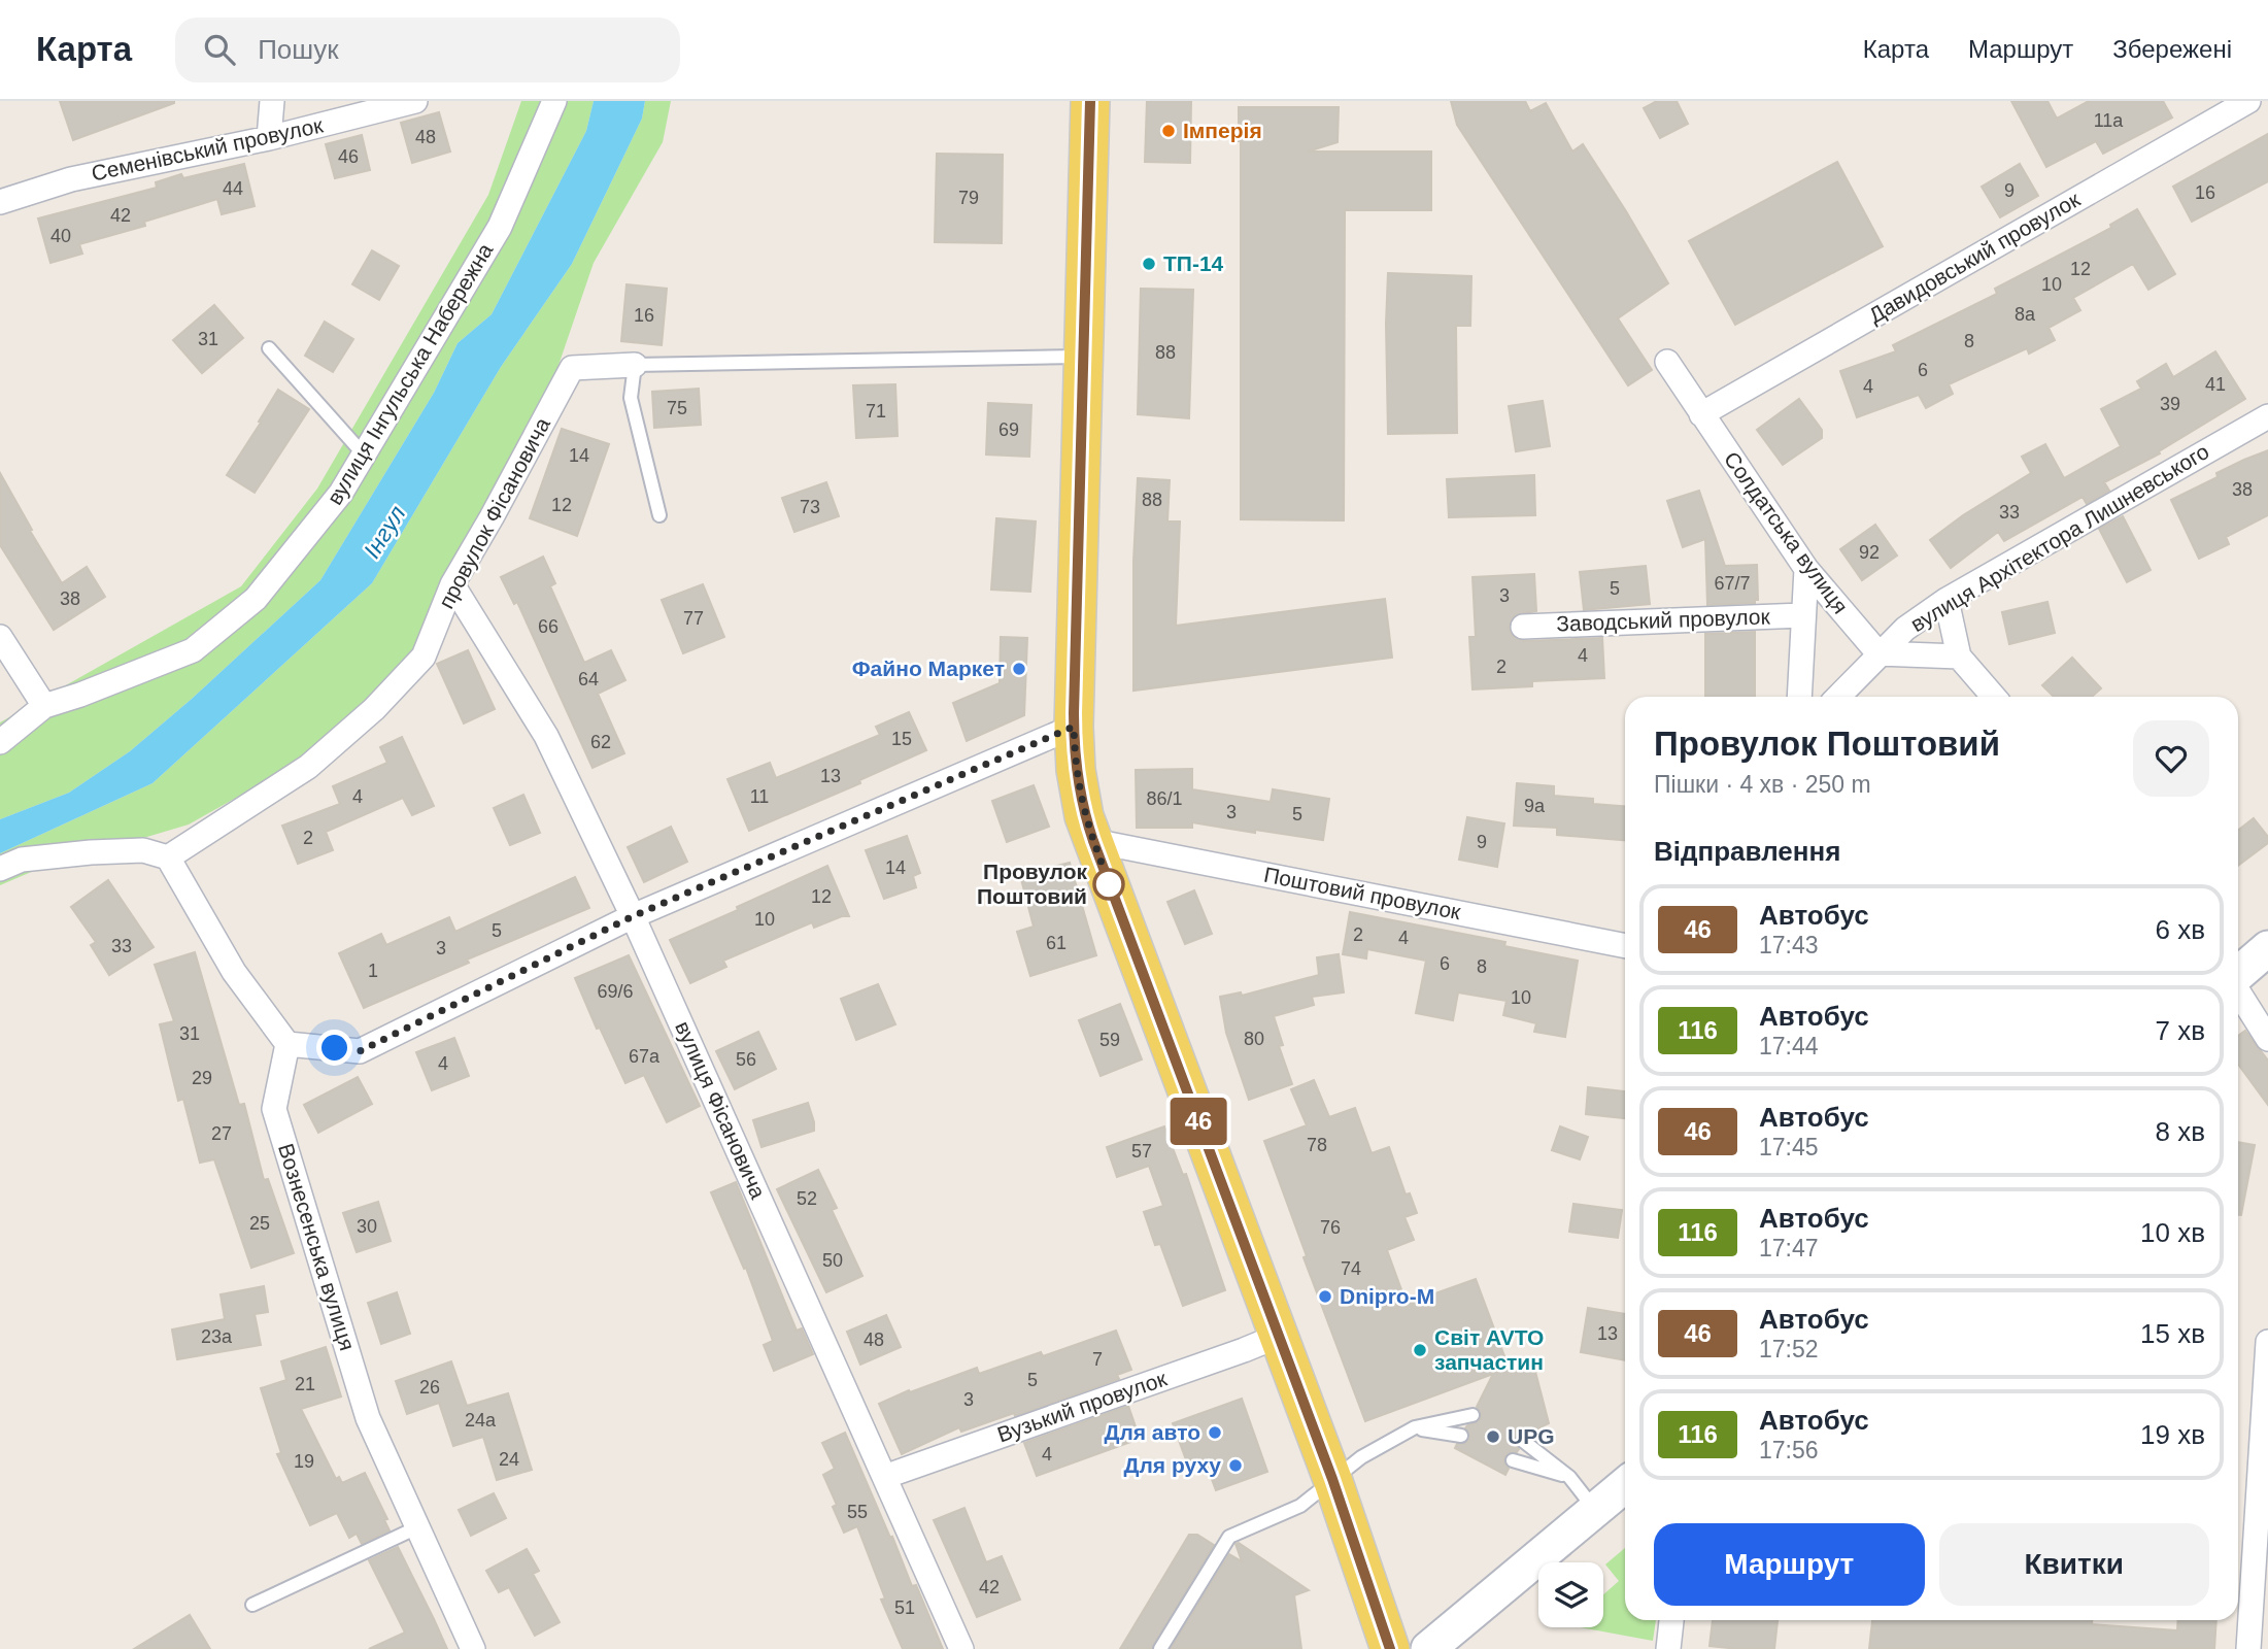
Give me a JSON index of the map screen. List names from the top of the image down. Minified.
{"streets":{"street":["Семенівський провулок","Давидовський провулок","вулиця Інгульська Набережна","провулок Фісановича","Солдатська вулиця","вулиця Архітектора Лишневського","Заводський провулок","Поштовий провулок","вулиця Фісановича","Вознесенська вулиця","Вузький провулок"]},"crossings":[["Давидовський провулок","Солдатська вулиця"],["провулок Фісановича","вулиця Фісановича"],["Солдатська вулиця","вулиця Архітектора Лишневського"],["вулиця Фісановича","Вузький провулок"]],"water":["Інгул"],"places":["Імперія","ТП-14","Файно Маркет","Провулок Поштовий","Dnipro-M","Світ AVTO запчастин","Для авто","UPG","Для руху"],"lines":["bus line 46"],"house_numbers":["11а","48","46","44","9","16","79","42","40","12","10","8а","16","31","8","88","6","41","4","39","75","71","69","14","38","88","12","73","33","92","67/7","5","3","38","77","66","4","2","64","15","62","13","4","11","86/1","9а","3","5","2","9","14","12","10","5","2","4","61","33","3","6","8","1","69/6","10","31","80","59","67а","56","4","29","27","78","57","52","25","30","76","50","74","13","23а","48","7","5","21","26","3","24а","4","24","19","55","42","51"],"page":{"header":"Карта","search":"Пошук","nav":["Карта","Маршрут","Збережені"],"on_map":"46","heading":[["Провулок Поштовий","Пішки · 4 хв · 250 m"],"Відправлення"],"list":[{"mark":"46","name":"Автобус","note":"17:43","value":"6 хв"},{"mark":"116","name":"Автобус","note":"17:44","value":"7 хв"},{"mark":"46","name":"Автобус","note":"17:45","value":"8 хв"},{"mark":"116","name":"Автобус","note":"17:47","value":"10 хв"},{"mark":"46","name":"Автобус","note":"17:52","value":"15 хв"},{"mark":"116","name":"Автобус","note":"17:56","value":"19 хв"}],"buttons":["Маршрут","Квитки"]}}
